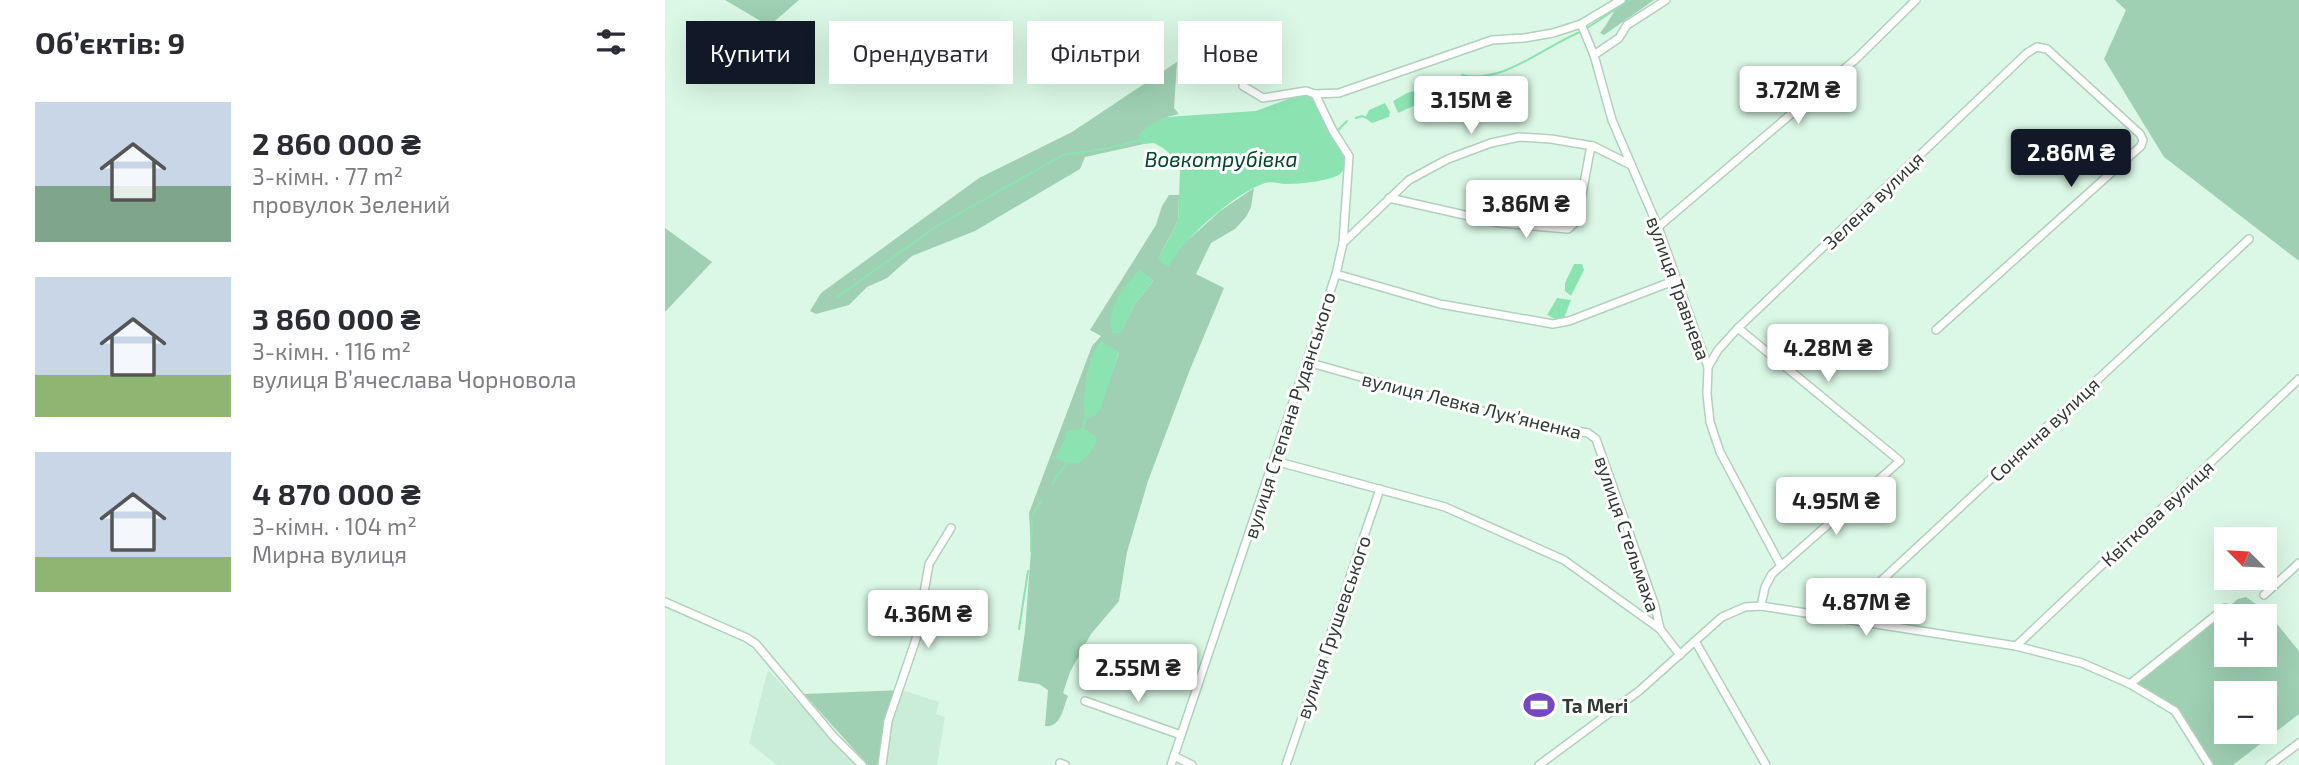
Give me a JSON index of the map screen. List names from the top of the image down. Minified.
{"streets":{"street":["Зелена вулиця","вулиця Травнева","вулиця Левка Лук'яненка","вулиця Степана Руданського","Сонячна вулиця","Квіткова вулиця","вулиця Стельмаха","вулиця Грушевського"]},"crossings":[["Зелена вулиця","вулиця Травнева"],["вулиця Левка Лук'яненка","вулиця Степана Руданського"],["вулиця Левка Лук'яненка","вулиця Стельмаха"]],"water":["Вовкотрубівка"],"places":{"sports":["Ta Meri"]},"north":"top left","page":{"heading":"Об’єктів: 9","chip":["Купити","Орендувати","Фільтри","Нове"],"price":["3.72M ₴","3.15M ₴","2.86M ₴","3.86M ₴","4.28M ₴","4.95M ₴","4.87M ₴","4.36M ₴","2.55M ₴"],"list":[{"name":"2 860 000 ₴","note":"3-кімн. · 77 m² · провулок Зелений"},{"name":"3 860 000 ₴","note":"3-кімн. · 116 m² · вулиця Вʼячеслава Чорновола"},{"name":"4 870 000 ₴","note":"3-кімн. · 104 m² · Мирна вулиця"}],"map_buttons":["+","−"]}}
